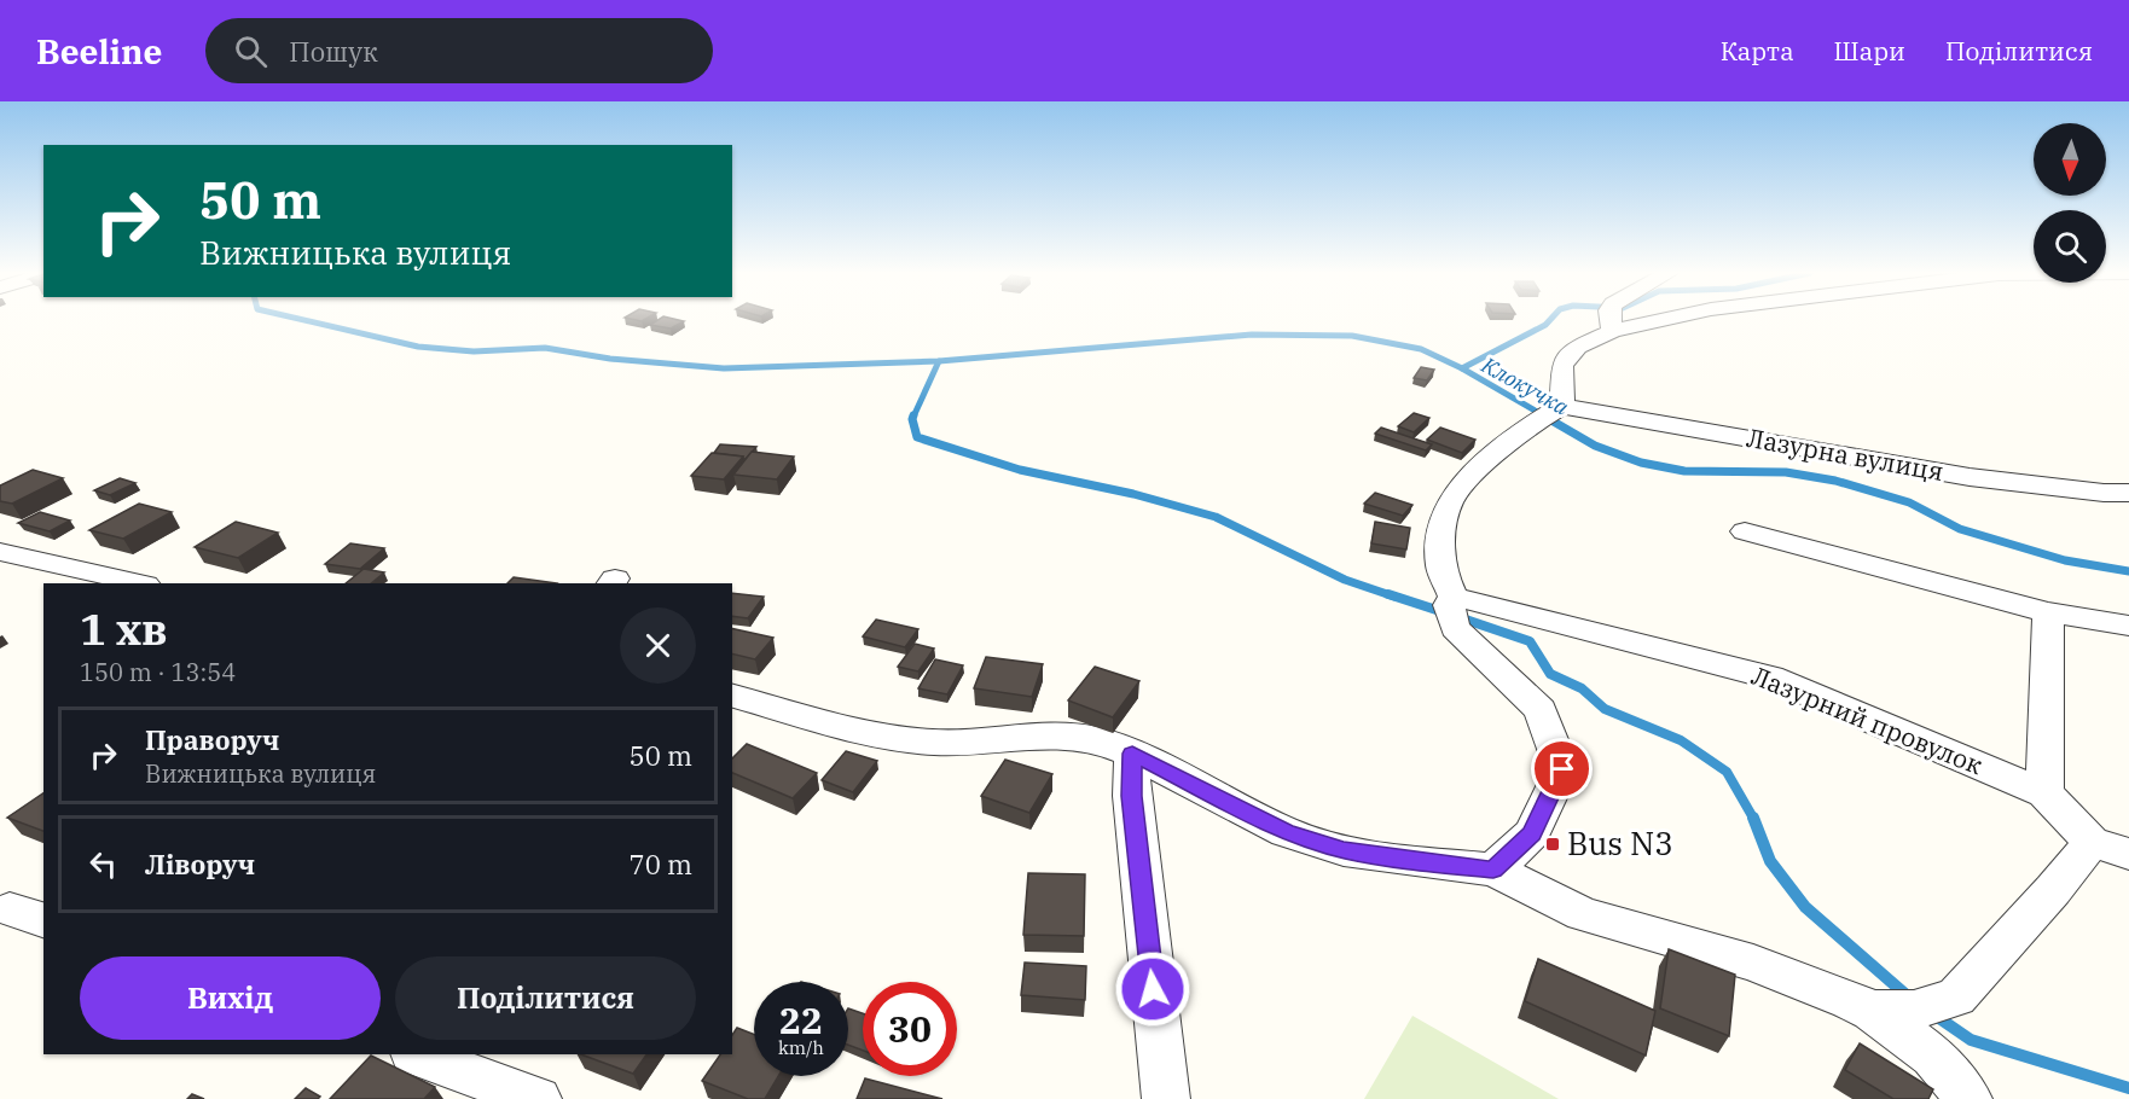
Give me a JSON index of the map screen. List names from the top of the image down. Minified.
{"streets":{"street":["Лазурна вулиця","Лазурний провулок"]},"water":["Клокучка"],"places":{"transit":["Bus N3"]},"north":"bottom","page":{"header":"Beeline","search":"Пошук","nav":["Карта","Шари","Поділитися"],"turn":["50 m","Вижницька вулиця"],"heading":["1 хв","150 m · 13:54"],"list":[{"name":"Праворуч","note":"Вижницька вулиця","value":"50 m"},{"name":"Ліворуч","value":"70 m"}],"buttons":["Вихід","Поділитися"],"speed":"22 km/h","limit":"30"}}
